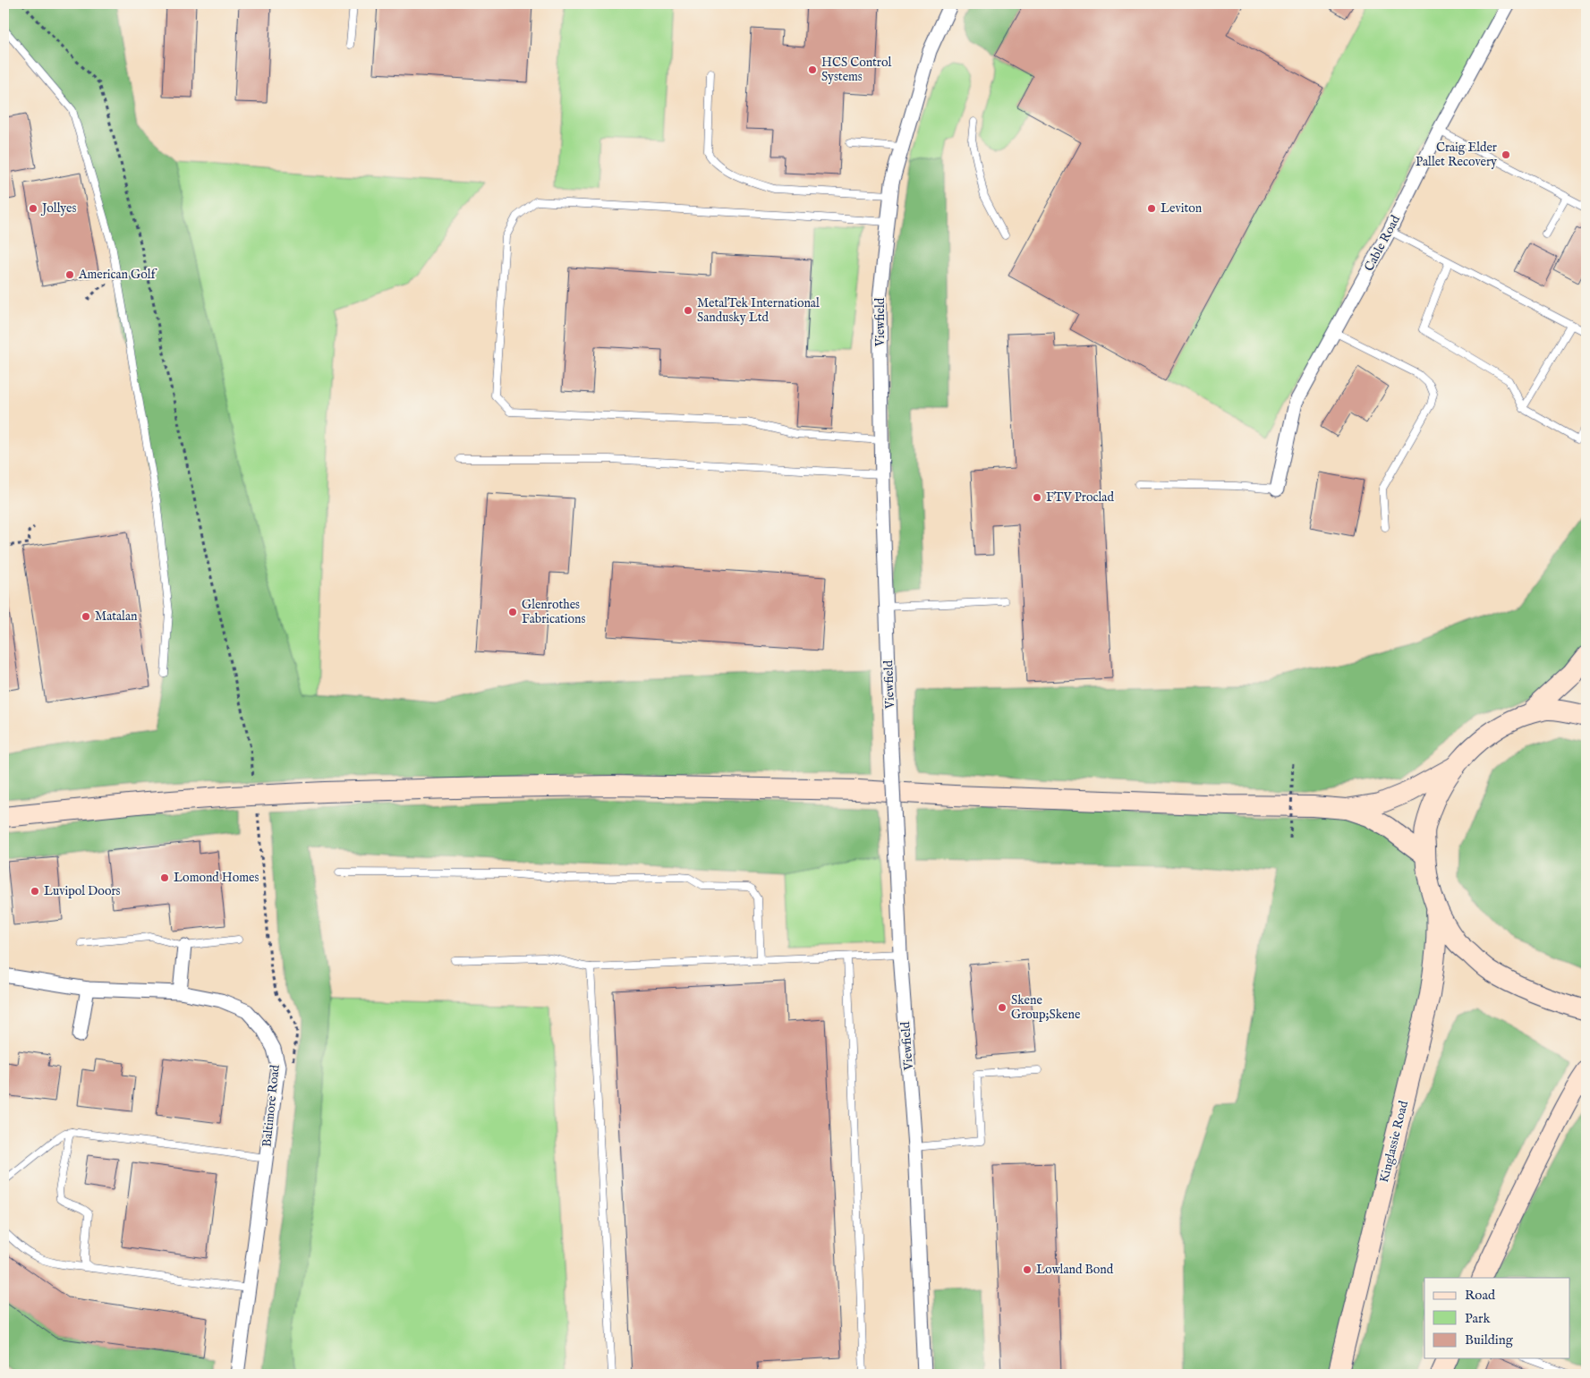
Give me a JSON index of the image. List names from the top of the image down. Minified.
{"streets":{"main road":["Kinglassie Road"],"street":["Cable Road","Viewfield","Baltimore Road"]},"places":["HCS Control Systems","Craig Elder Pallet Recovery","Jollyes","Leviton","American Golf","MetalTek International Sandusky Ltd","FTV Proclad","Glenrothes Fabrications","Matalan","Lomond Homes","Luvipol Doors","Skene Group;Skene","Lowland Bond"],"legend":["Road","Park","Building"]}
